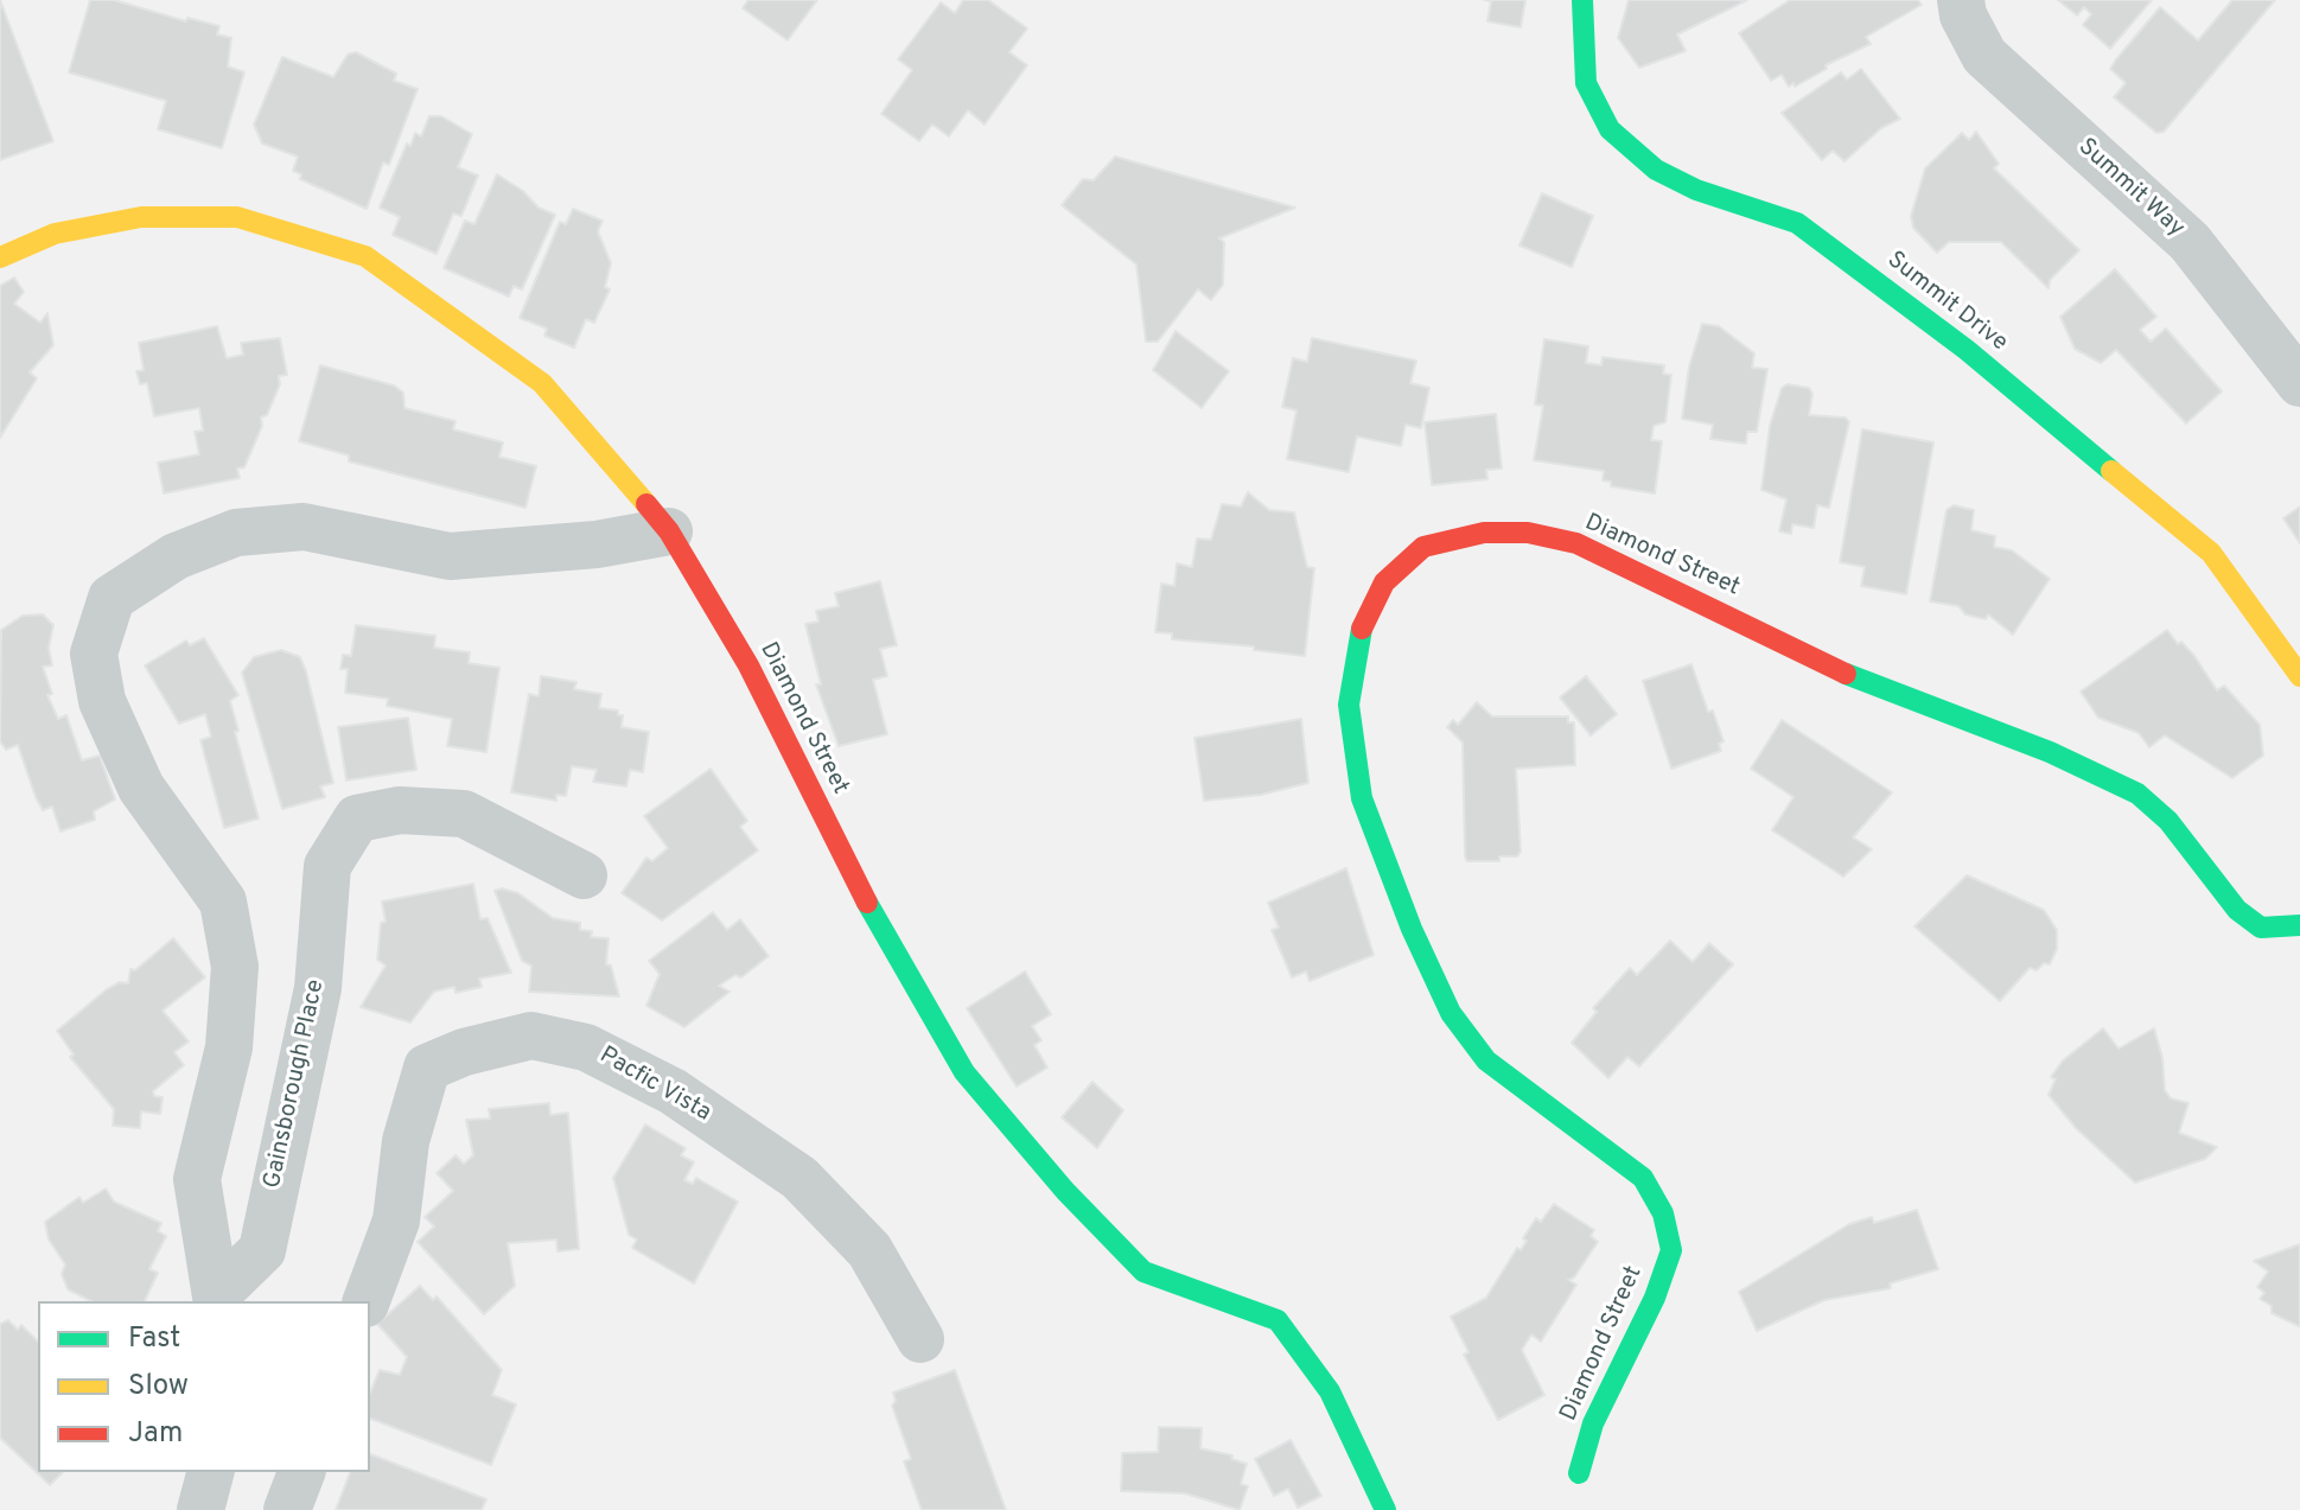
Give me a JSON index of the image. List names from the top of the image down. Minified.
{"streets":{"street":["Summit Way","Summit Drive","Diamond Street","Gainsborough Place","Pacfic Vista"]},"legend":["Fast","Slow","Jam"]}
